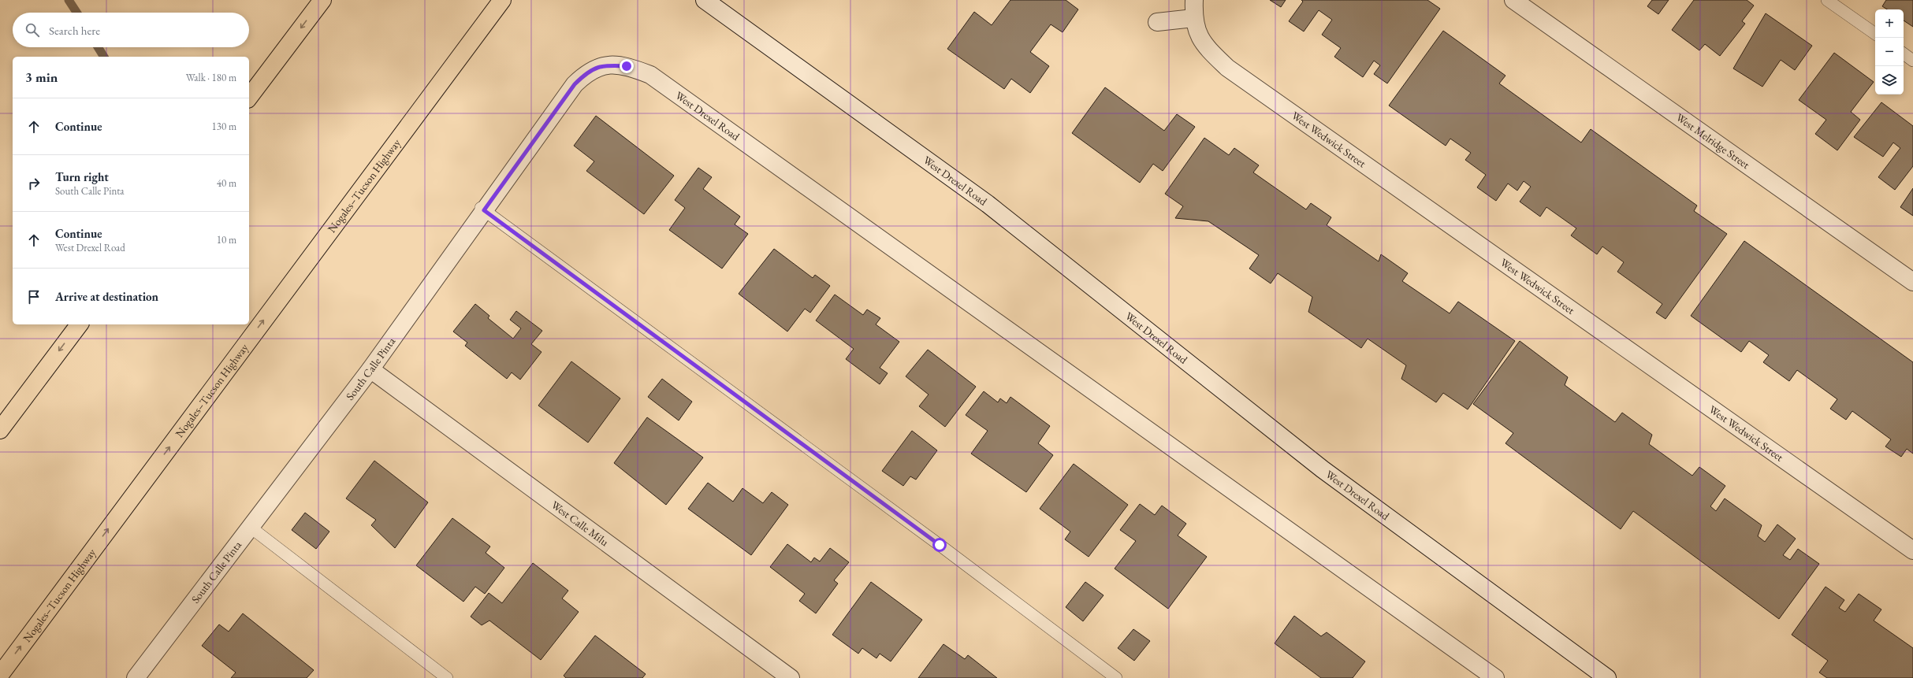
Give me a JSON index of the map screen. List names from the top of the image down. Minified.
{"streets":{"highway":["Nogales–Tucson Highway"],"street":["West Drexel Road","West Wedwick Street","West Melridge Street","South Calle Pinta","West Calle Milu"]},"crossings":[["West Drexel Road","South Calle Pinta"],["South Calle Pinta","West Calle Milu"]],"page":{"map_buttons":["+","−"],"search":"Search here","heading":["3 min","Walk · 180 m"],"list":[["Continue","130 m"],["Turn right","South Calle Pinta","40 m"],["Continue","West Drexel Road","10 m"],"Arrive at destination"]}}
